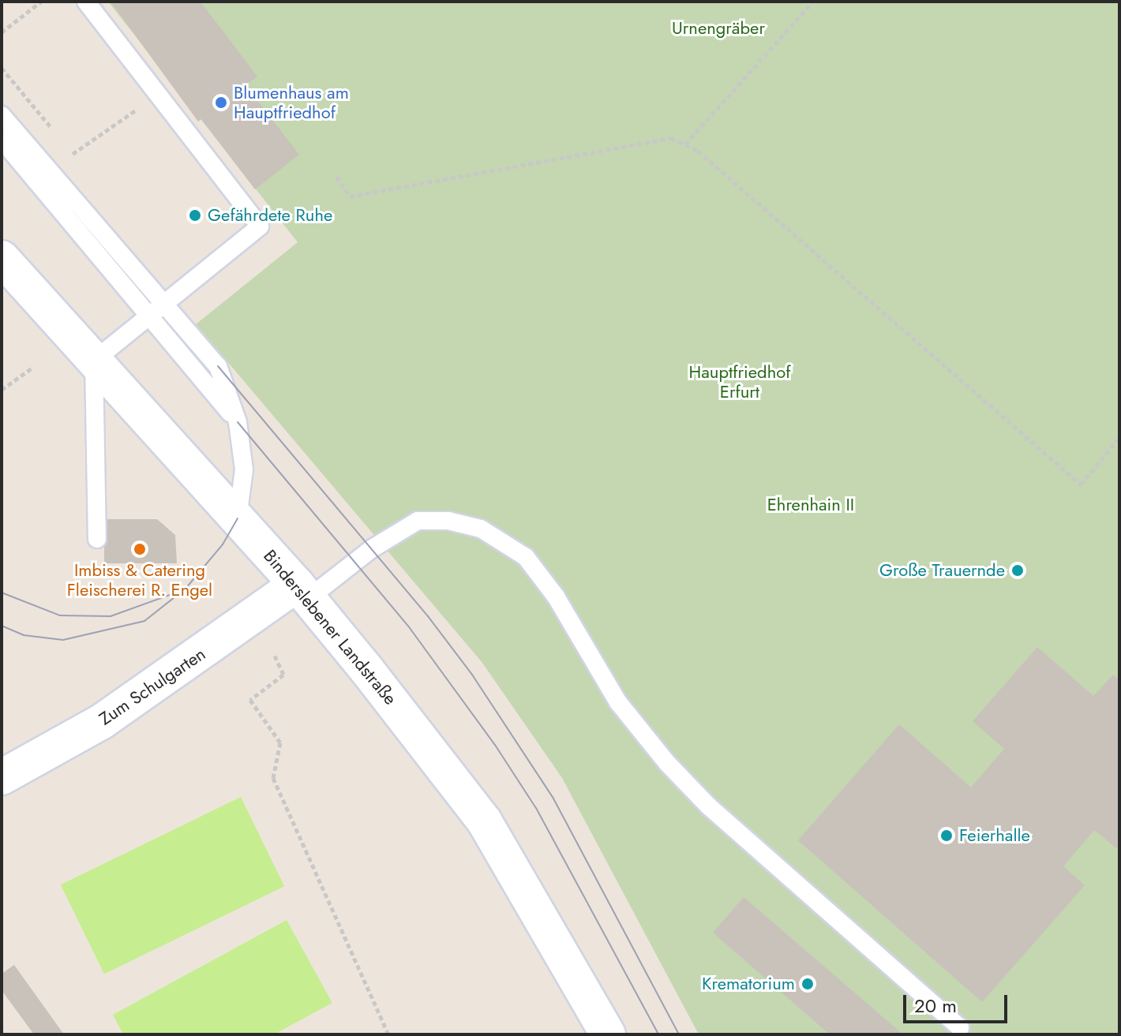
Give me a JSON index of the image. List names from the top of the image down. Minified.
{"streets":{"main road":["Binderslebener Landstraße","Zum Schulgarten"]},"crossings":[["Binderslebener Landstraße","Zum Schulgarten"]],"parks":["Urnengräber","Hauptfriedhof Erfurt","Ehrenhain II"],"places":["Blumenhaus am Hauptfriedhof","Gefährdete Ruhe","Imbiss & Catering Fleischerei R. Engel","Große Trauernde","Feierhalle","Krematorium"],"scale_bar":"20 m"}
